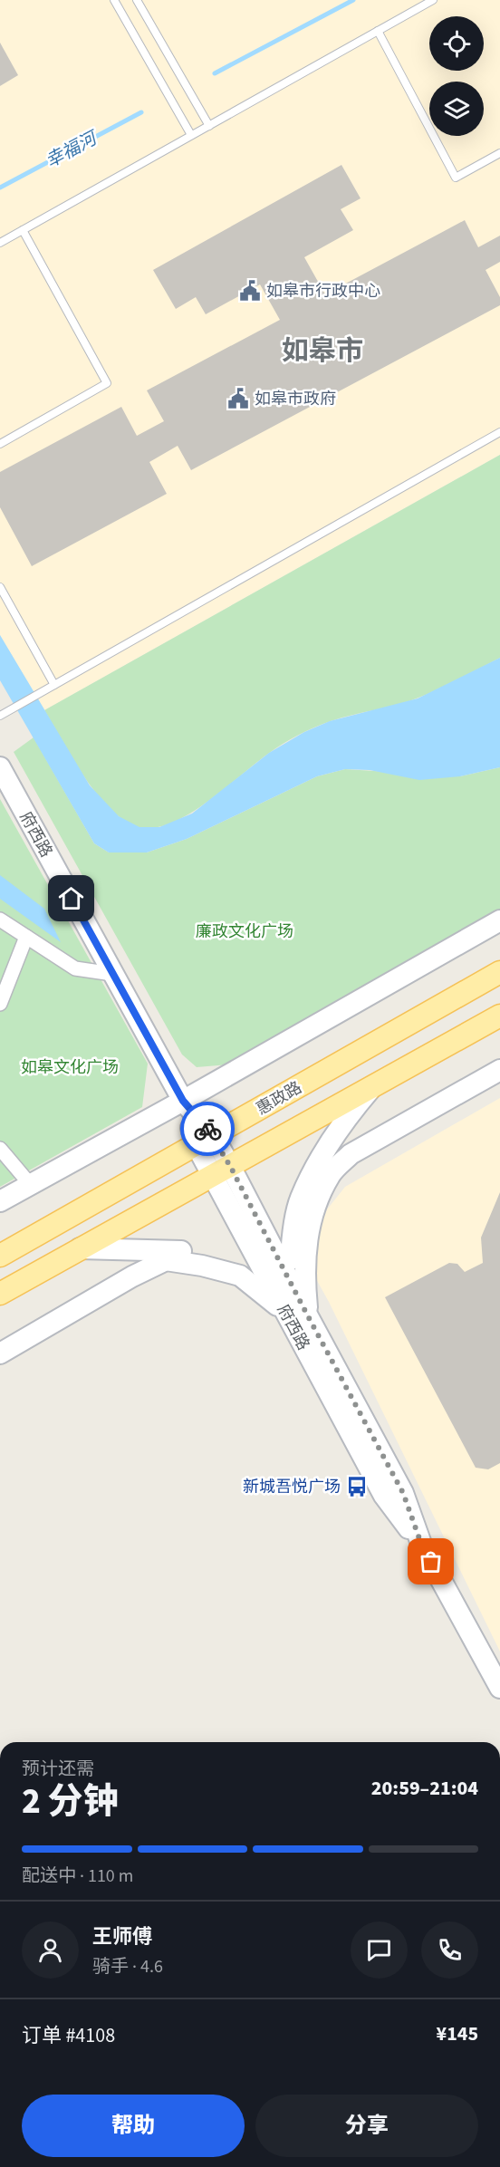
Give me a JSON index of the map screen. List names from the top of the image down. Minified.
{"streets":{"main road":["惠政路"],"street":["府西路"]},"crossings":[["府西路","惠政路"]],"districts":["如皋市"],"water":["幸福河"],"parks":["廉政文化广场","如皋文化广场"],"places":{"public building":["如皋市行政中心","如皋市政府"],"bus stop":["新城吾悦广场"]},"page":{"heading":["2 分钟","预计还需","20:59–21:04"],"panel":["王师傅","骑手 · 4.6","订单 #4108","¥145"],"bar":"配送中 · 110 m","buttons":["帮助","分享"]}}
